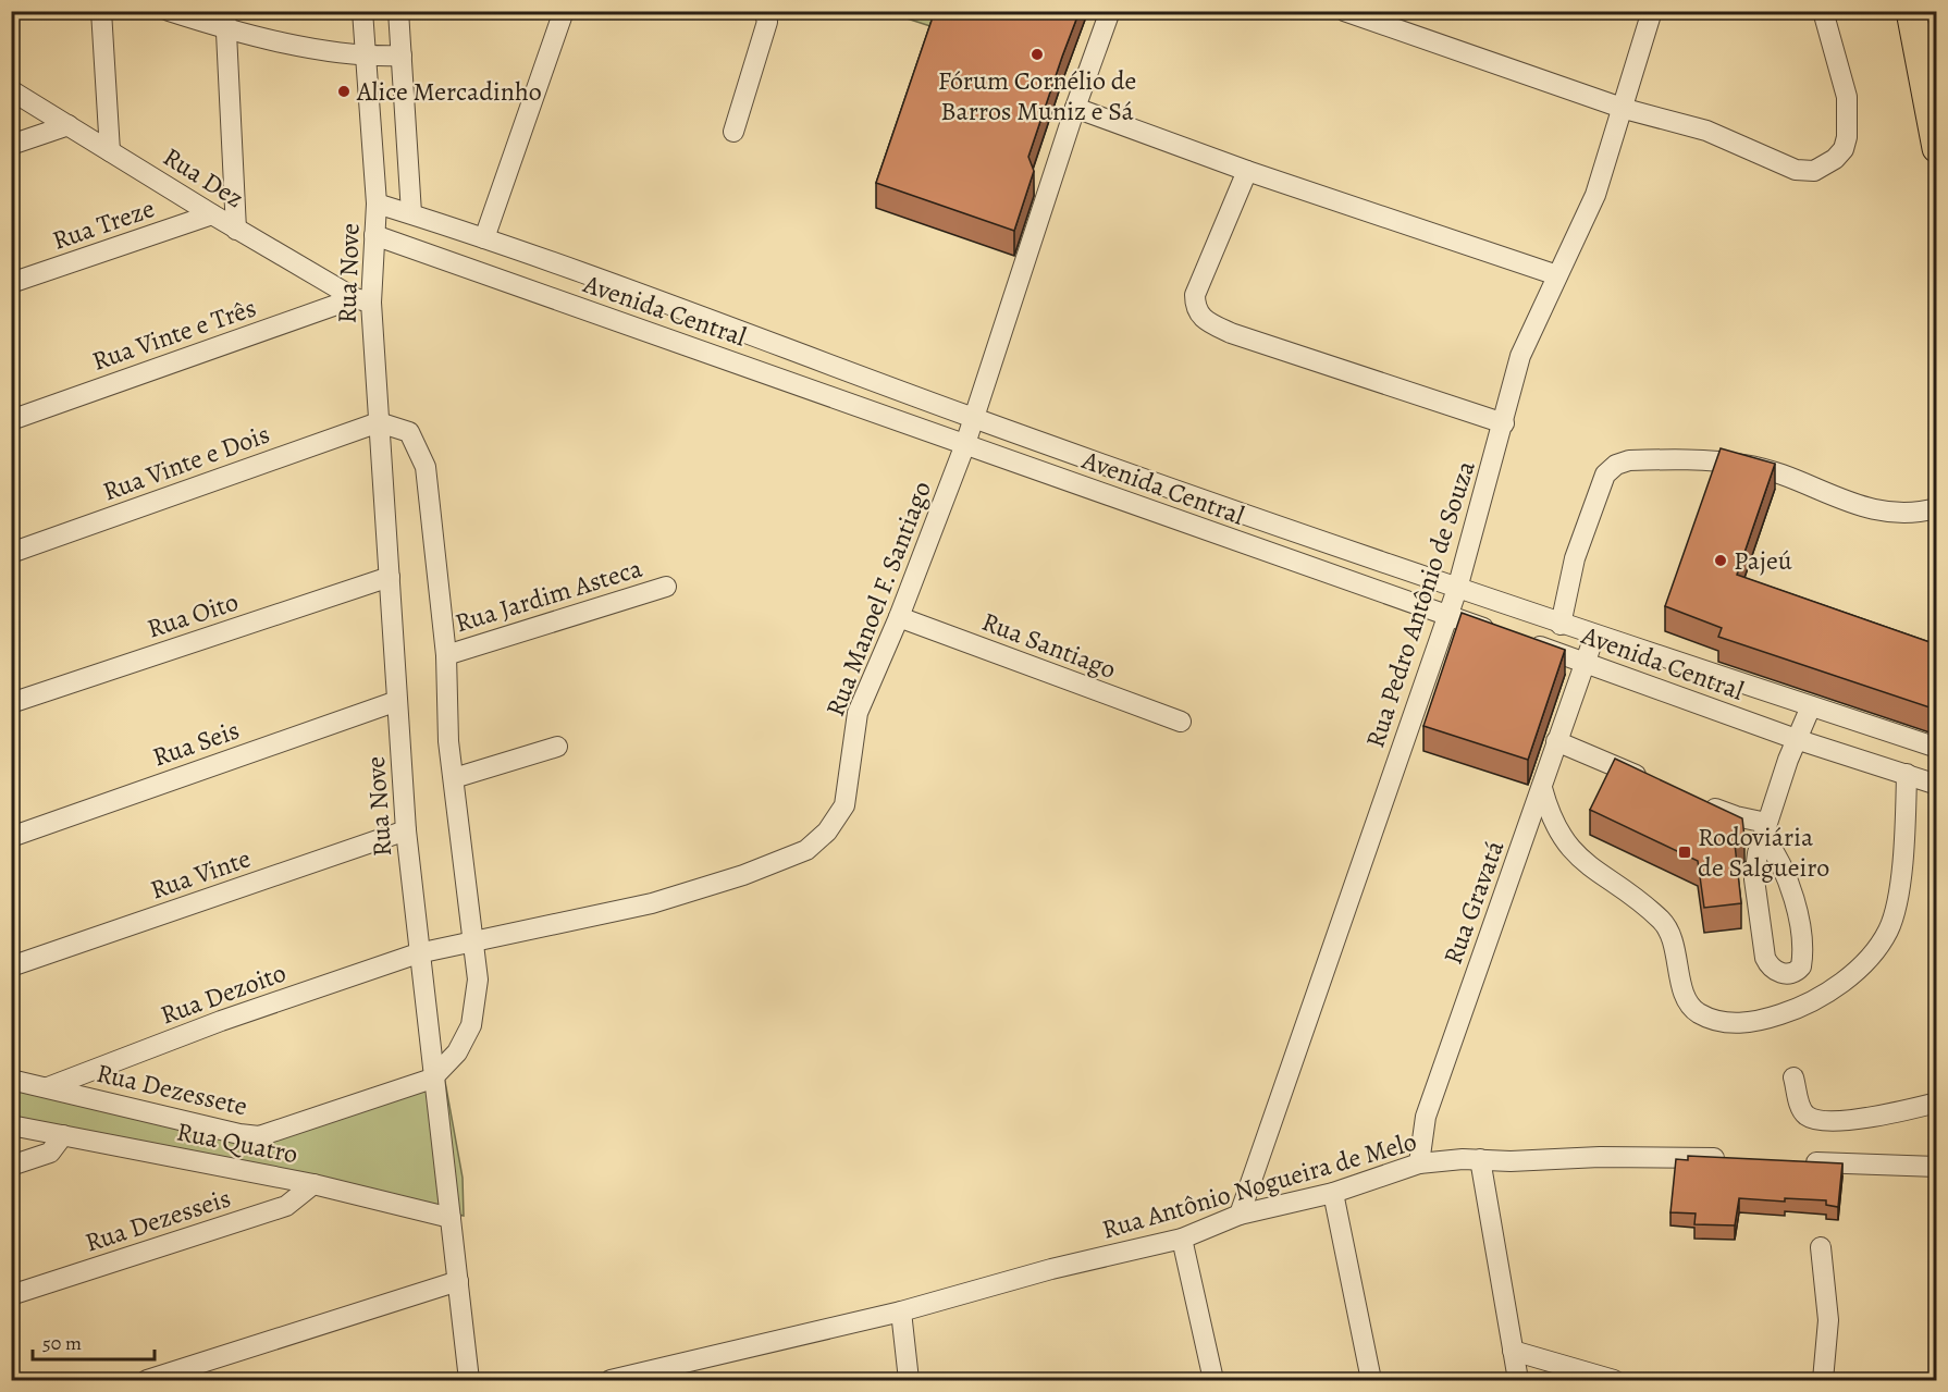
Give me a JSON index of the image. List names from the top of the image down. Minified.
{"streets":{"street":["Rua Dez","Rua Treze","Rua Nove","Avenida Central","Rua Vinte e Três","Rua Vinte e Dois","Rua Jardim Asteca","Rua Manoel F. Santiago","Rua Pedro Antônio de Souza","Rua Oito","Rua Santiago","Rua Seis","Rua Vinte","Rua Gravatá","Rua Dezoito","Rua Dezessete","Rua Quatro","Rua Antônio Nogueira de Melo","Rua Dezesseis"]},"crossings":[["Rua Dez","Rua Treze"],["Rua Dez","Rua Nove"],["Rua Dez","Rua Vinte e Três"],["Rua Nove","Avenida Central"],["Rua Nove","Rua Vinte e Três"],["Rua Nove","Rua Vinte e Dois"],["Rua Nove","Rua Manoel F. Santiago"],["Rua Nove","Rua Oito"],["Rua Nove","Rua Seis"],["Rua Nove","Rua Vinte"],["Rua Nove","Rua Dezoito"],["Rua Nove","Rua Dezessete"],["Rua Nove","Rua Quatro"],["Avenida Central","Rua Manoel F. Santiago"],["Avenida Central","Rua Pedro Antônio de Souza"],["Avenida Central","Rua Gravatá"],["Rua Manoel F. Santiago","Rua Santiago"],["Rua Manoel F. Santiago","Rua Dezoito"],["Rua Pedro Antônio de Souza","Rua Antônio Nogueira de Melo"],["Rua Gravatá","Rua Antônio Nogueira de Melo"],["Rua Dezoito","Rua Dezessete"],["Rua Quatro","Rua Dezesseis"]],"places":{"other":["Fórum Cornélio de Barros Muniz e Sá","Alice Mercadinho","Pajeú"],"transit":["Rodoviária de Salgueiro"]},"scale_bar":"50 m"}
